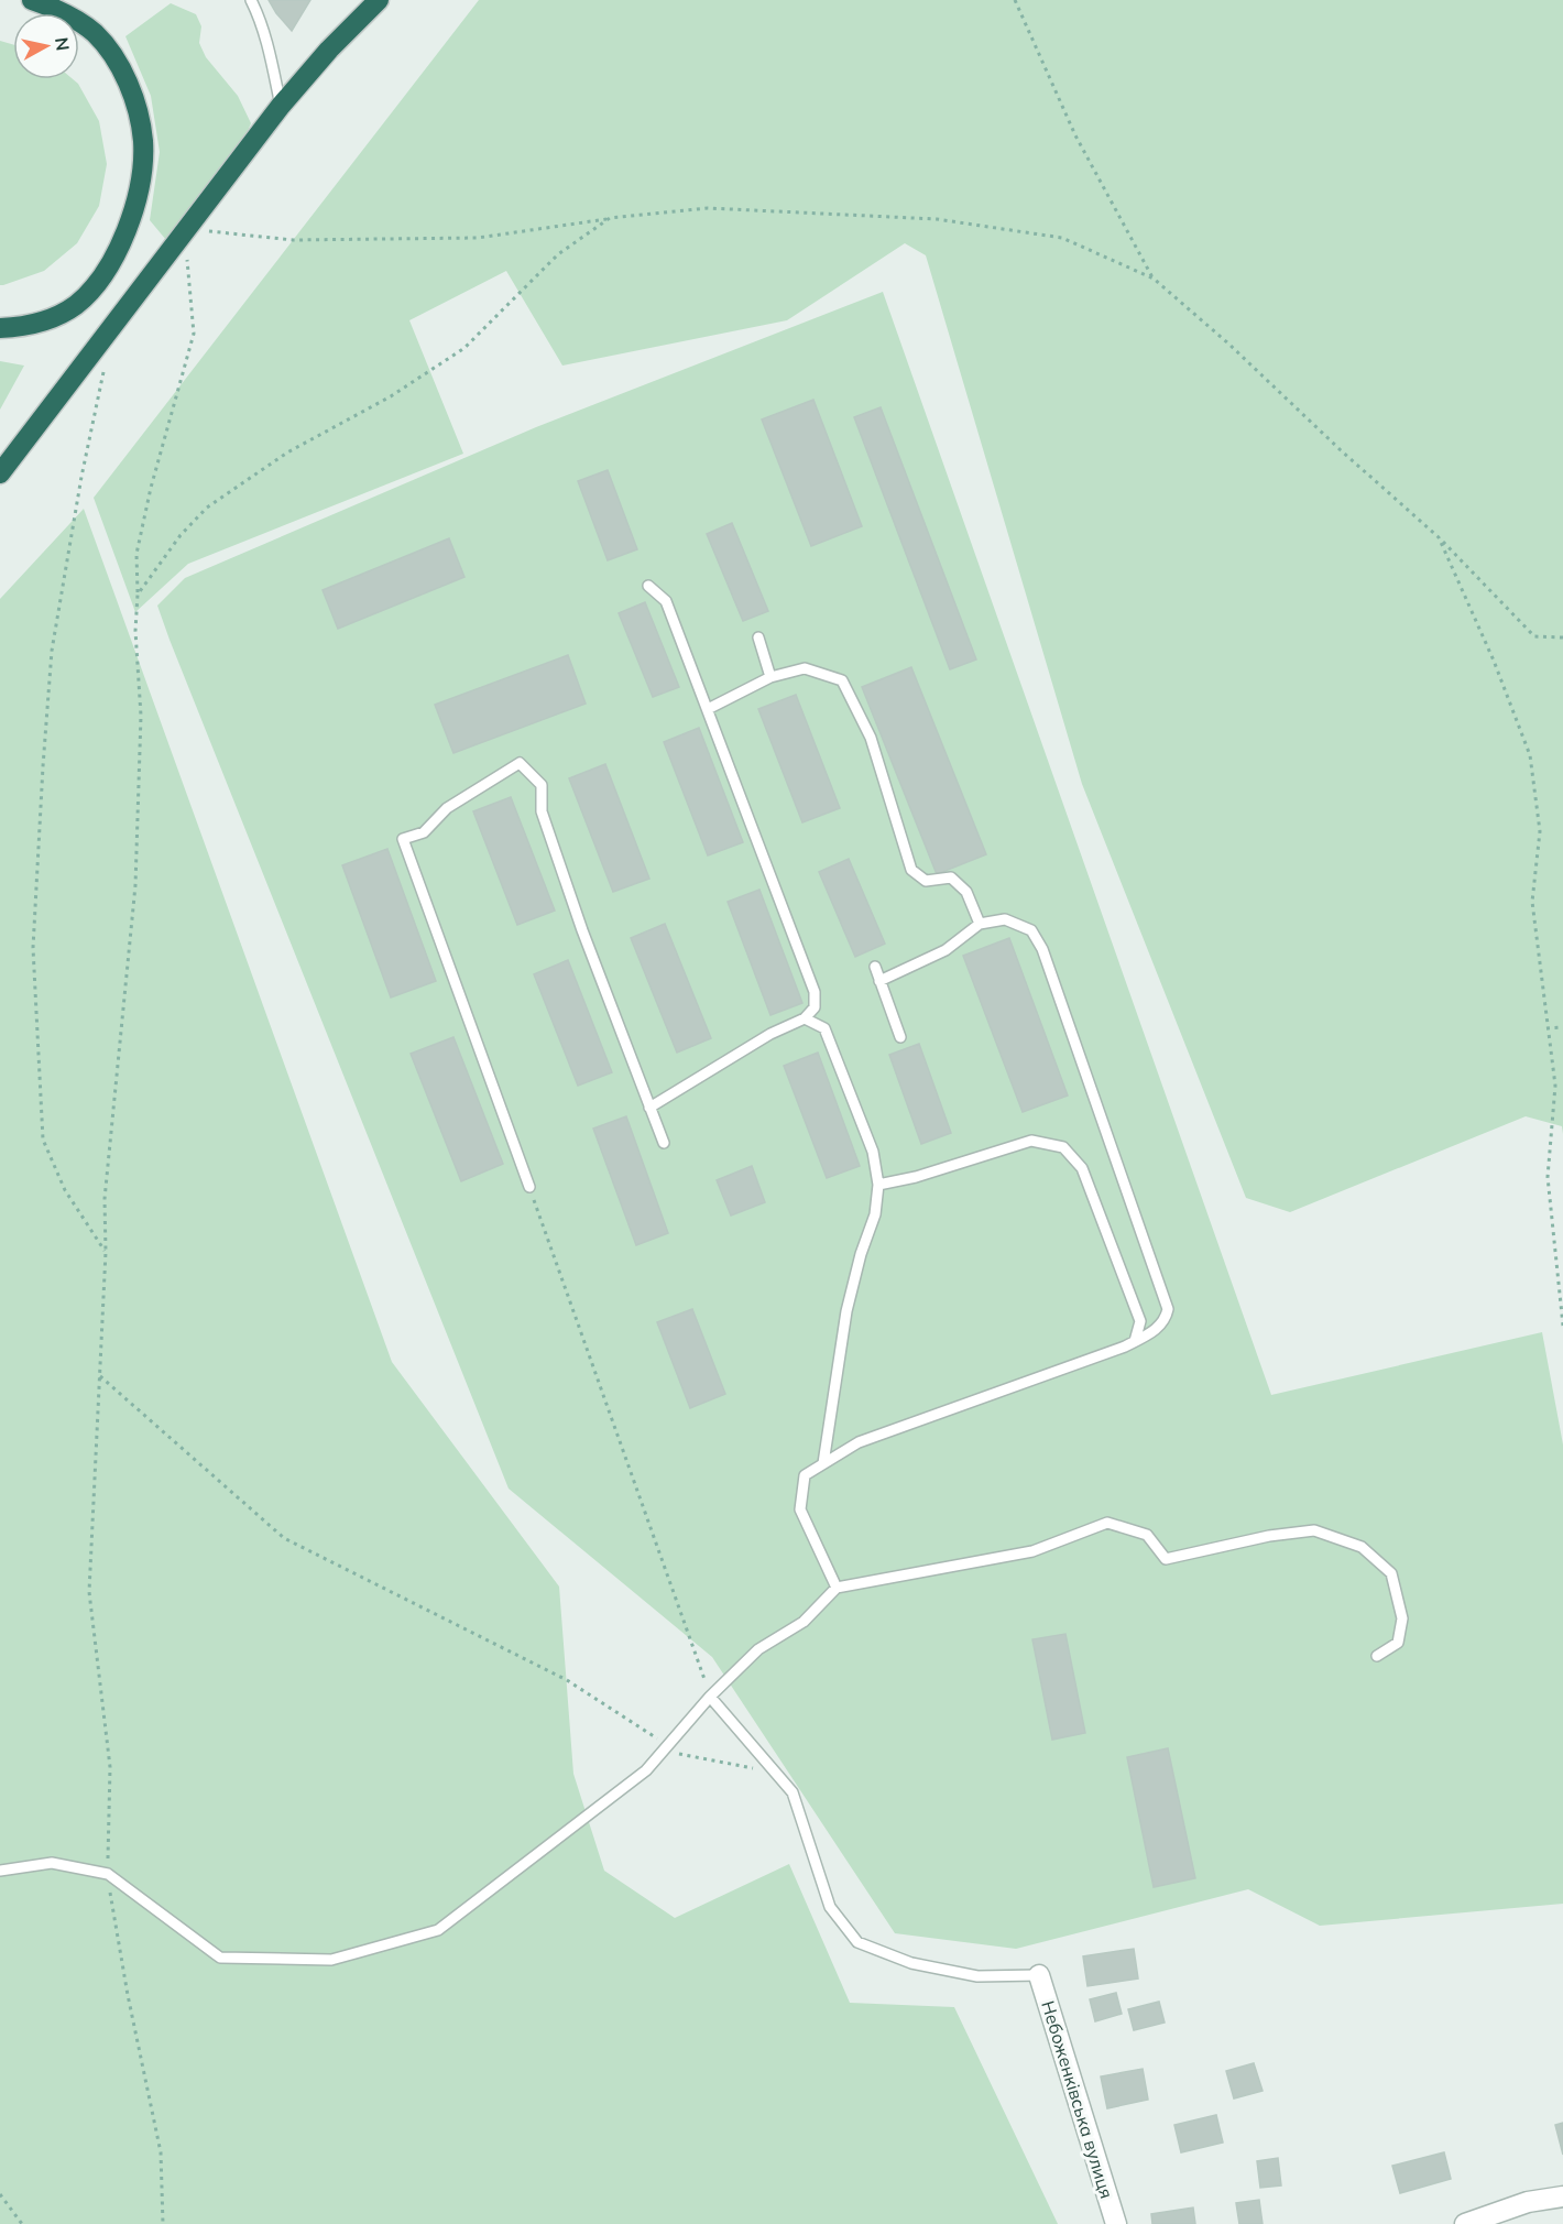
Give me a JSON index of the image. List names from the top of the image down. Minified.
{"streets":{"street":["Небоженківська вулиця"]},"north":"right"}
